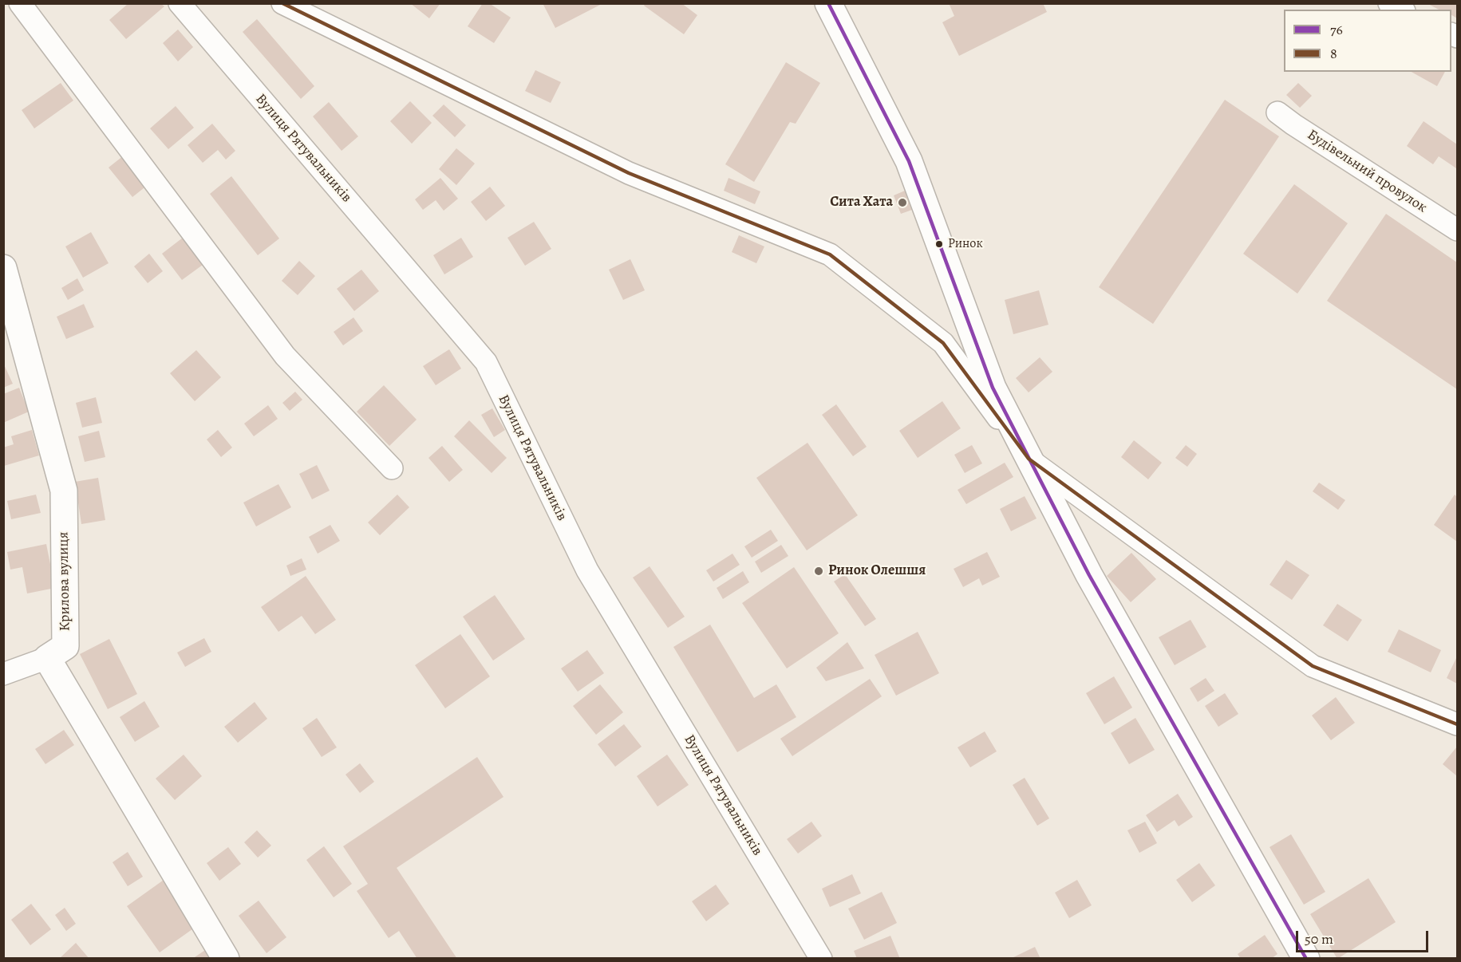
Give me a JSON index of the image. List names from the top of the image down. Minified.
{"streets":{"street":["Вулиця Рятувальників","Будівельний провулок","Крилова вулиця"]},"places":["Сита Хата","Ринок","Ринок Олешшя"],"lines":["transit line 76","transit line 8"],"legend":["76","8"],"scale_bar":"50 m"}
